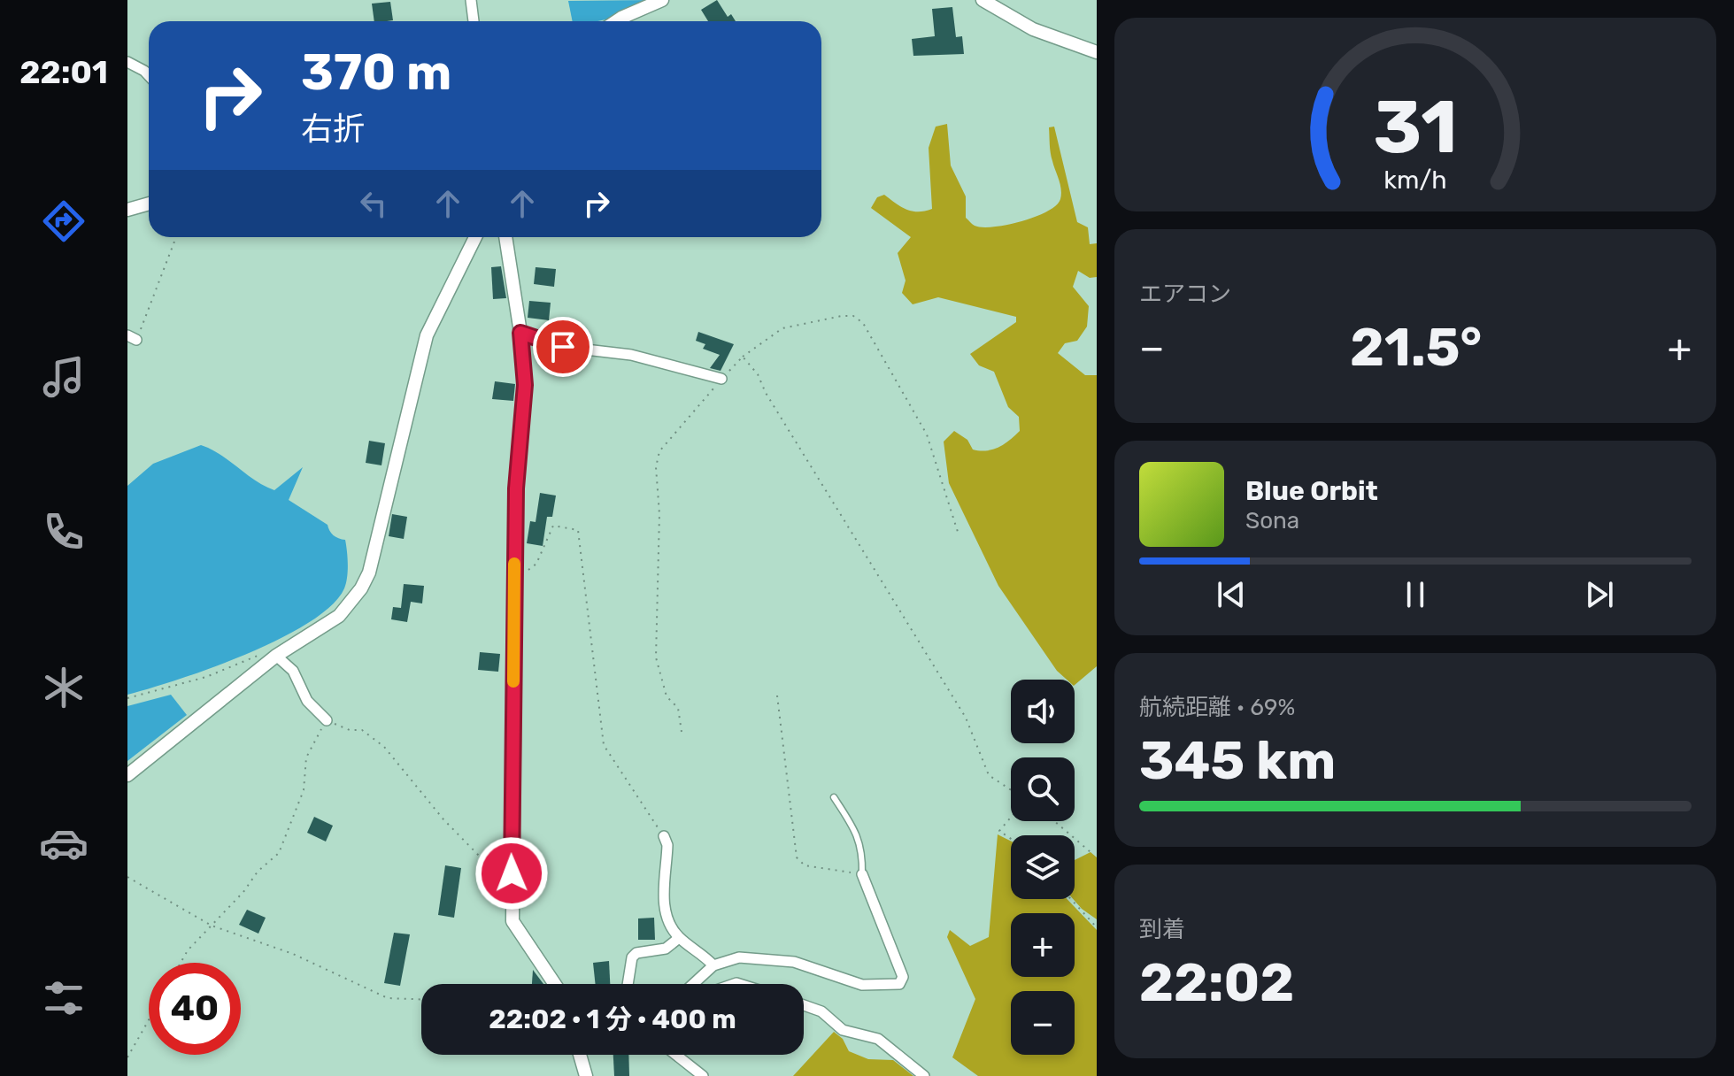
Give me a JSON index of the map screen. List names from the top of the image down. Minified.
{"page":{"tabs":"22:01","turn":["370 m","右折"],"tile":["エアコン",["航続距離 · 69%","345 km"],["到着","22:02"]],"heat":["−","21.5°","+"],"song":["Blue Orbit","Sona"],"map_buttons":["+","−"],"limit":"40","trip":"22:02 · 1 分 · 400 m","gauge":["31","km/h"]}}
